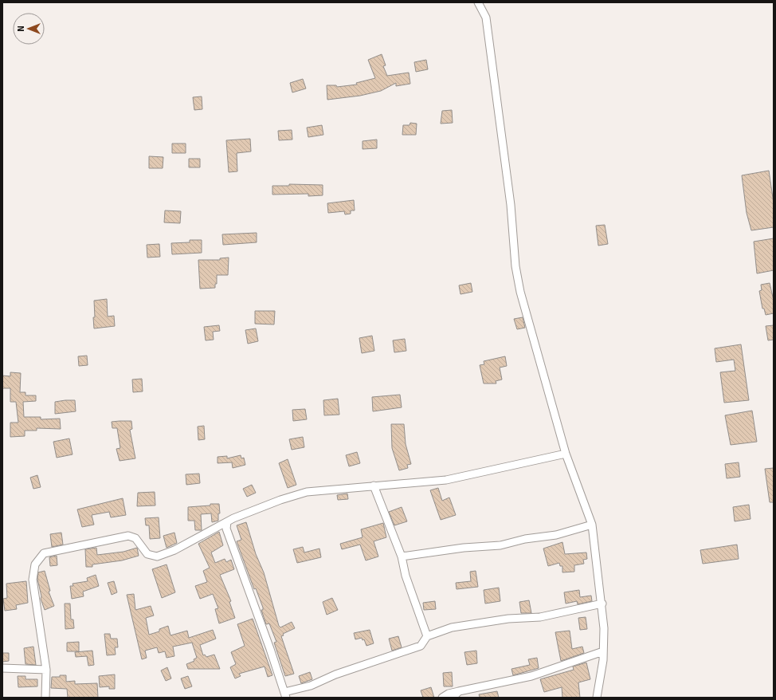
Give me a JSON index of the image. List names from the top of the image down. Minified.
{"north":"left"}
